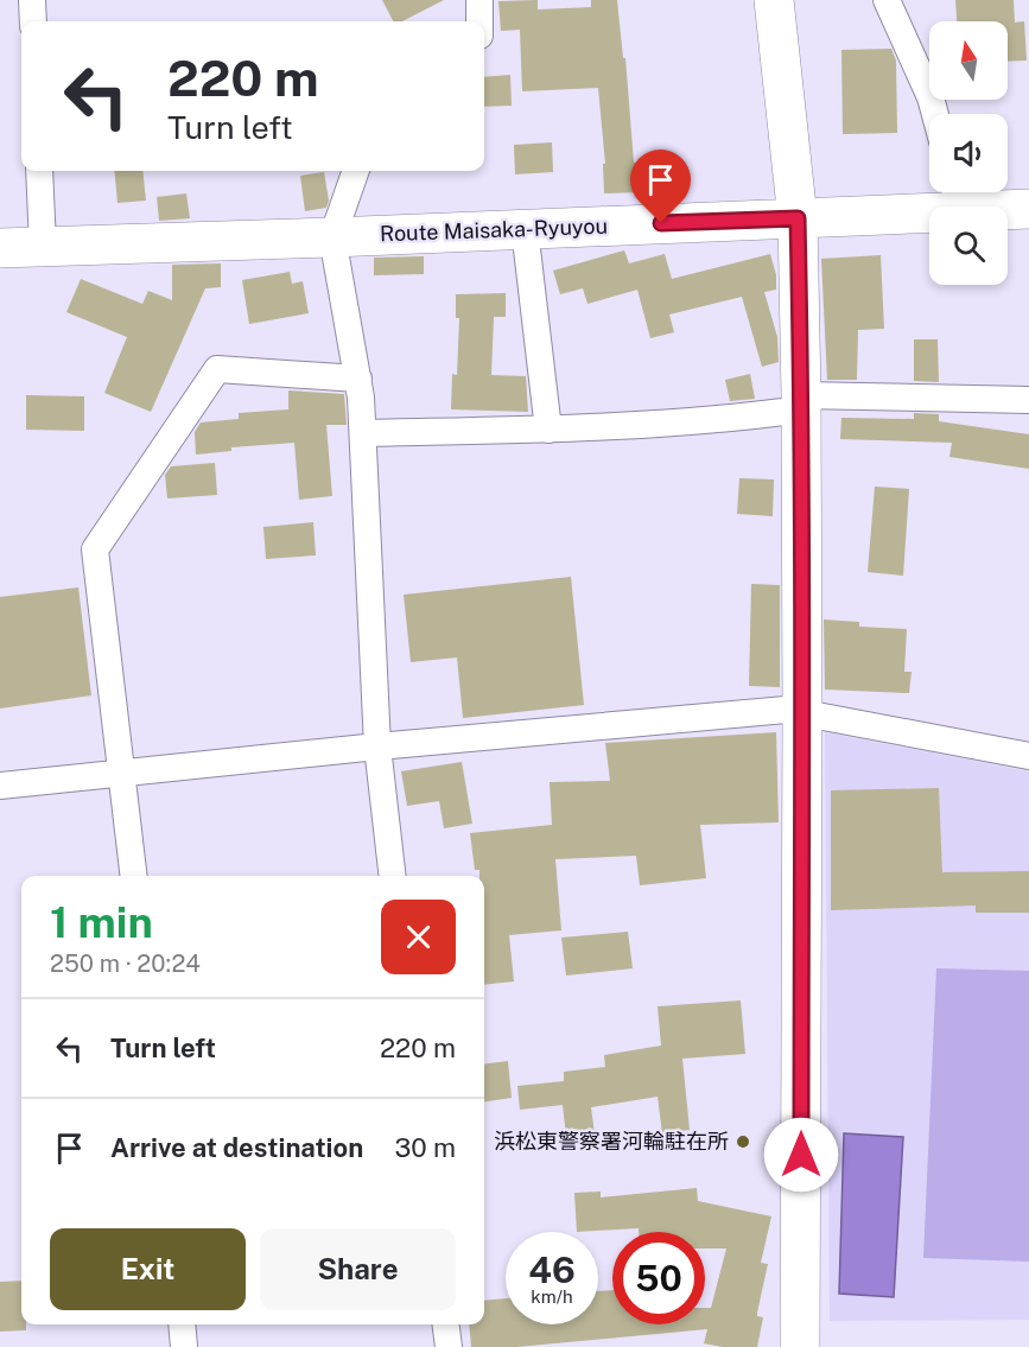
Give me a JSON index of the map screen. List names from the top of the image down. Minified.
{"streets":{"main road":["Route Maisaka-Ryuyou"]},"places":["浜松東警察署河輪駐在所"],"north":"top","page":{"turn":["220 m","Turn left"],"heading":["1 min","250 m · 20:24"],"list":[{"name":"Turn left","value":"220 m"},{"name":"Arrive at destination","value":"30 m"}],"buttons":["Exit","Share"],"speed":"46 km/h","limit":"50"}}
